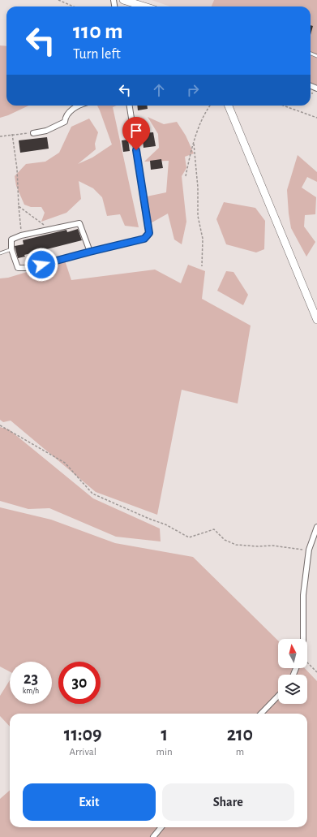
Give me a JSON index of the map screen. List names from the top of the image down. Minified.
{"north":"top","page":{"turn":["110 m","Turn left"],"speed":"23 km/h","limit":"30","eta":["11:09","Arrival","1","min","210","m"],"buttons":["Exit","Share"]}}
